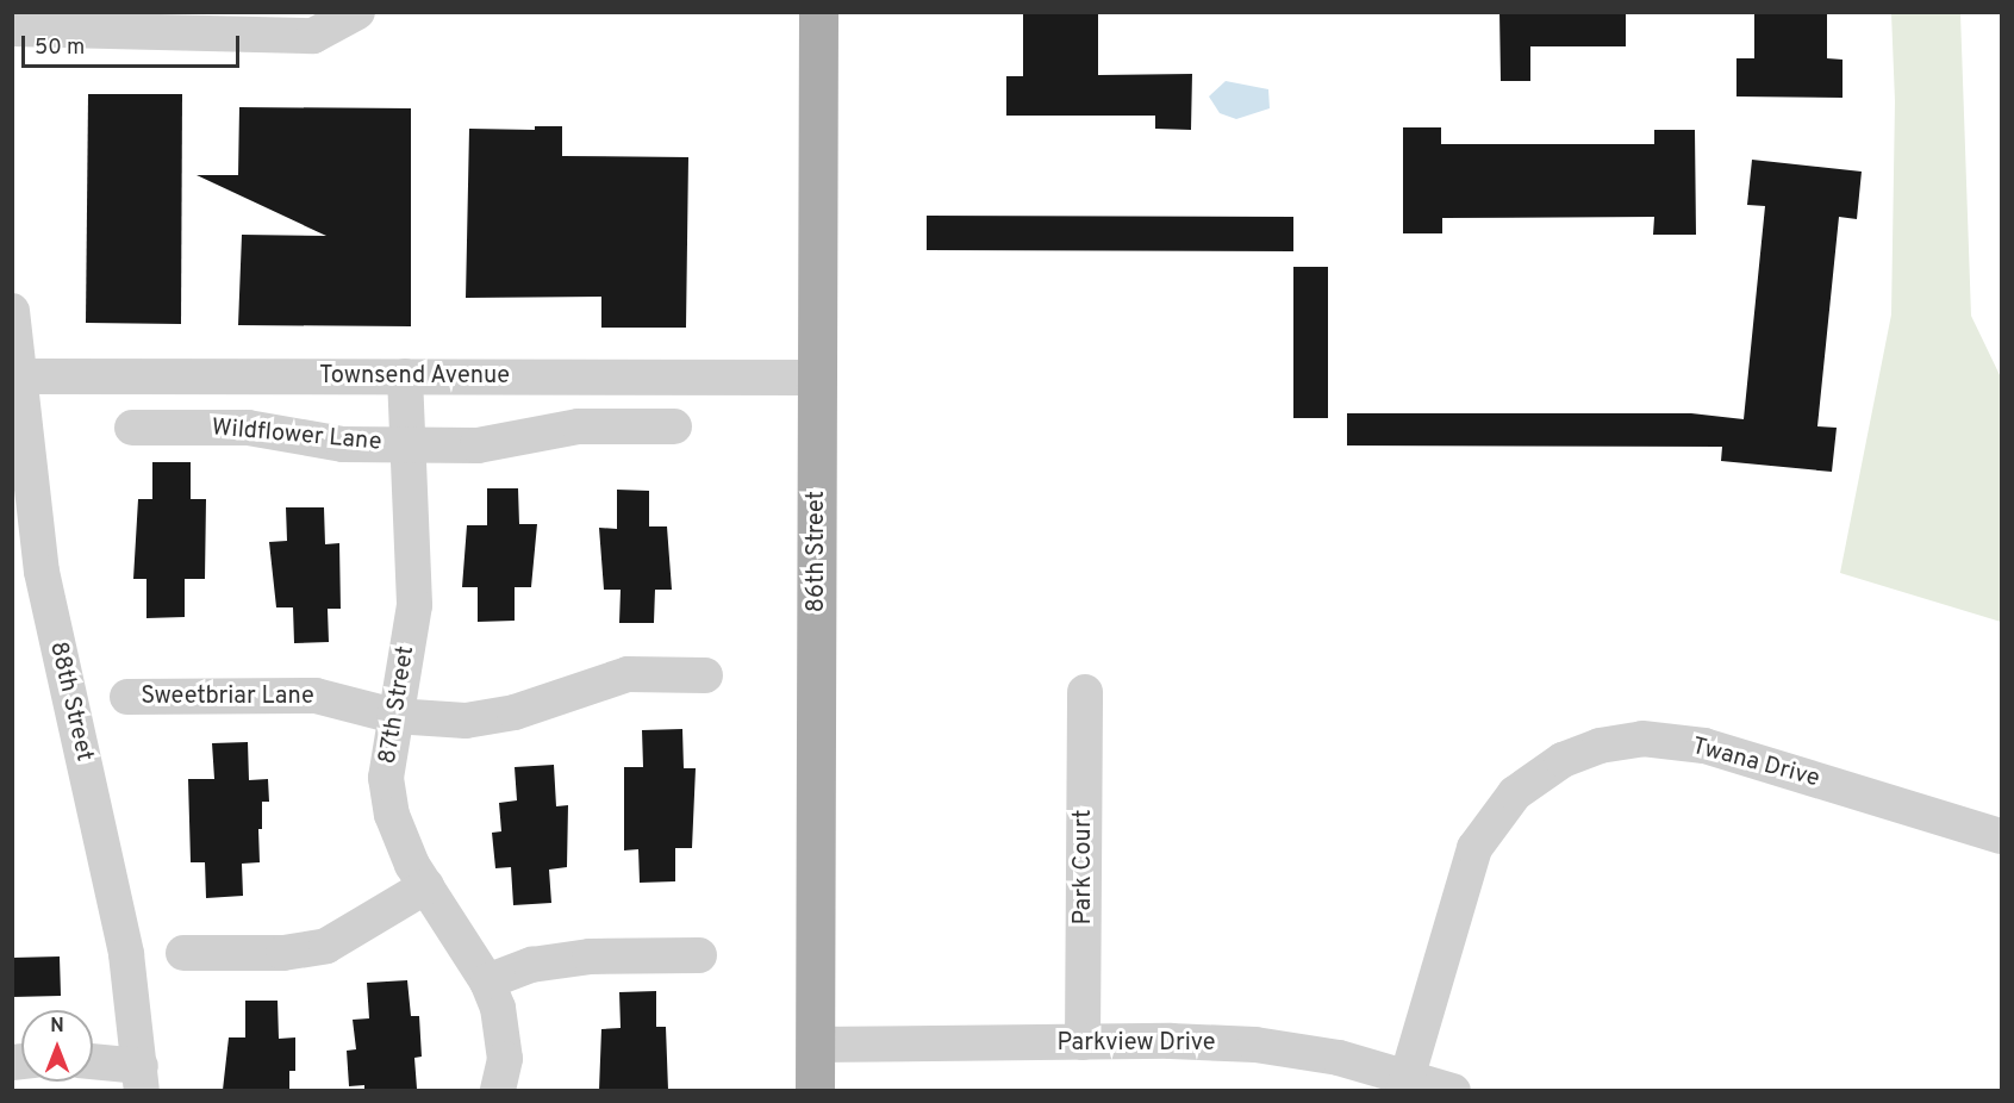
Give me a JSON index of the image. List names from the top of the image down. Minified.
{"streets":{"main road":["86th Street"],"street":["Townsend Avenue","Wildflower Lane","Sweetbriar Lane","88th Street","87th Street","Twana Drive","Park Court","Parkview Drive"]},"crossings":[["Townsend Avenue","86th Street"],["Townsend Avenue","88th Street"],["Townsend Avenue","87th Street"],["Wildflower Lane","87th Street"],["86th Street","Parkview Drive"],["Sweetbriar Lane","87th Street"],["Twana Drive","Parkview Drive"],["Park Court","Parkview Drive"]],"scale_bar":"50 m","north":"top"}
